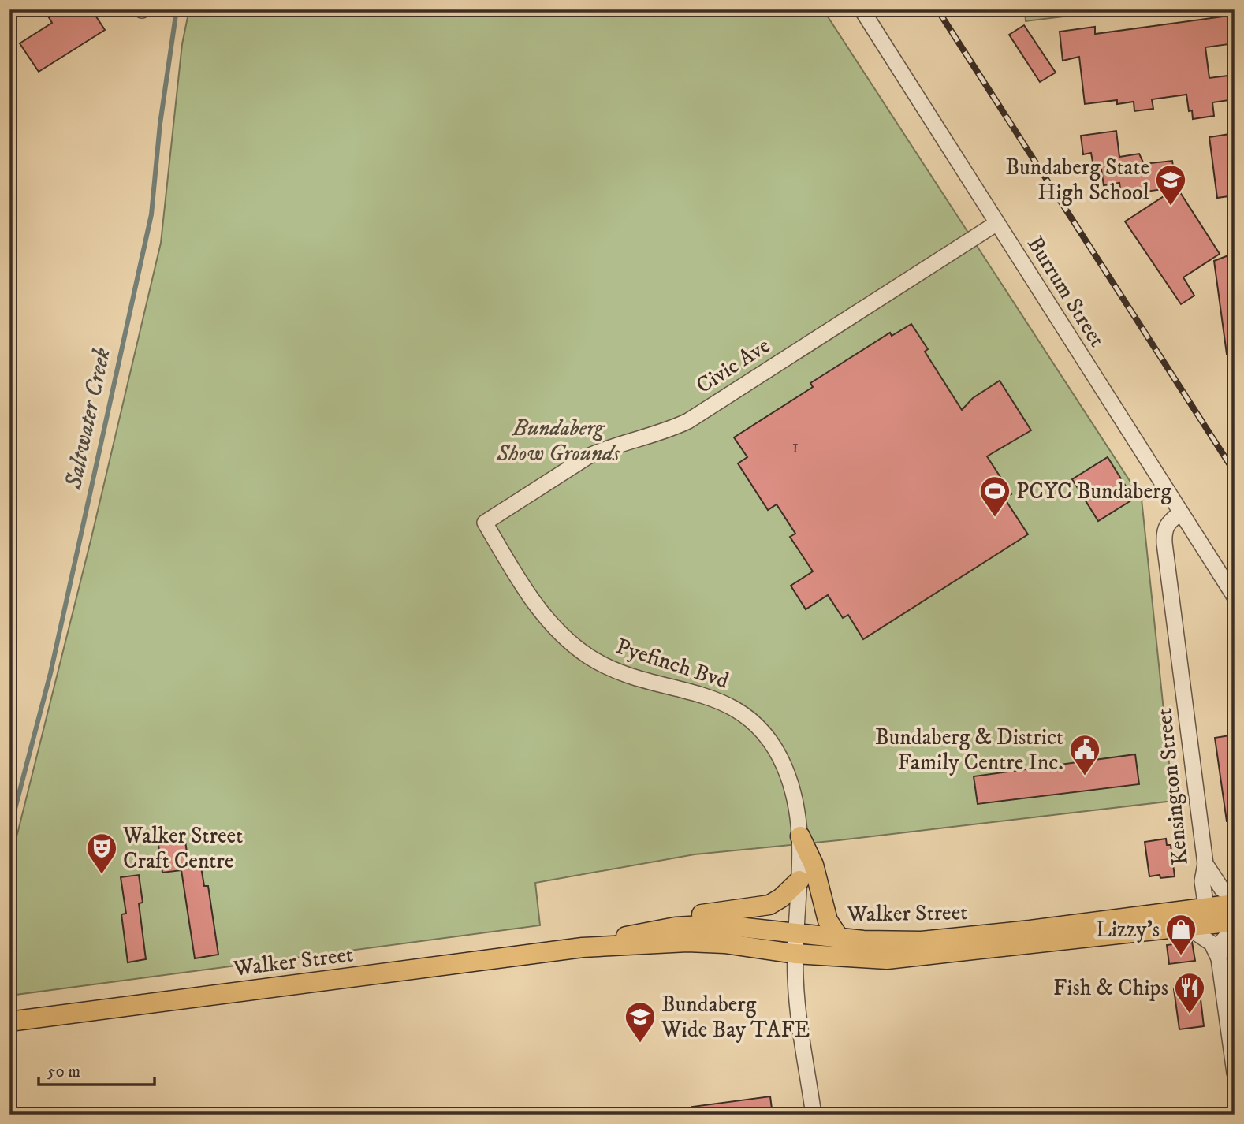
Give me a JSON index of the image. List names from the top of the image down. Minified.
{"streets":{"main road":["Walker Street"],"street":["Burrum Street","Civic Ave","Pyefinch Bvd","Kensington Street"]},"crossings":[["Burrum Street","Civic Ave"],["Burrum Street","Kensington Street"],["Civic Ave","Pyefinch Bvd"],["Pyefinch Bvd","Walker Street"],["Kensington Street","Walker Street"]],"water":["Saltwater Creek"],"parks":["Bundaberg Show Grounds"],"places":{"school or university":["Bundaberg State High School","Bundaberg Wide Bay TAFE"],"sports":["PCYC Bundaberg"],"public building":["Bundaberg & District Family Centre Inc."],"theatre":["Walker Street Craft Centre"],"shop":["Lizzy's"],"restaurant":["Fish & Chips"]},"house_numbers":["1"],"scale_bar":"50 m"}
